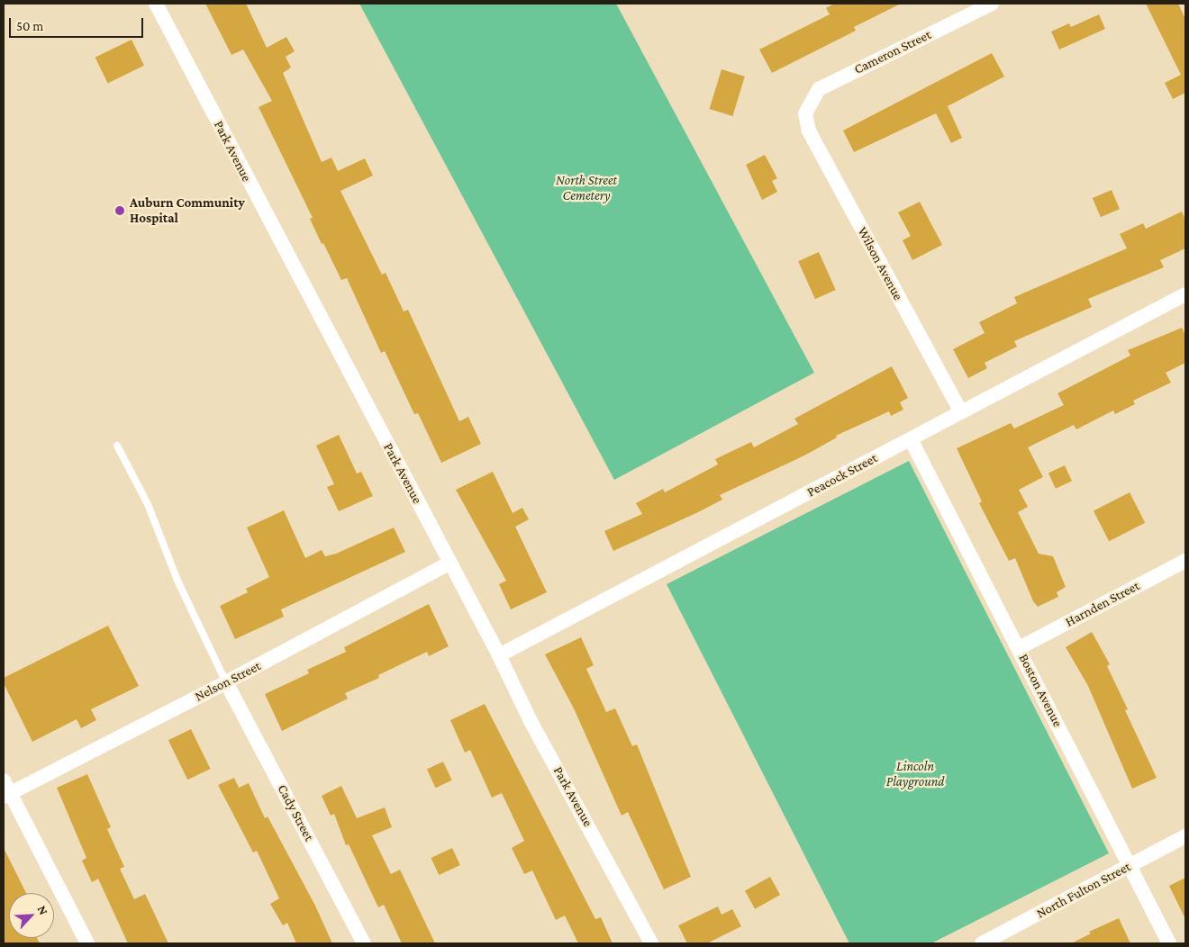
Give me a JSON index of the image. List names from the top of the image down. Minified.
{"streets":{"street":["Cameron Street","Park Avenue","Wilson Avenue","Peacock Street","Harnden Street","Nelson Street","Boston Avenue","Cady Street","North Fulton Street"]},"crossings":[["Cameron Street","Wilson Avenue"],["Park Avenue","Peacock Street"],["Park Avenue","Nelson Street"],["Wilson Avenue","Peacock Street"],["Peacock Street","Boston Avenue"],["Harnden Street","Boston Avenue"],["Nelson Street","Cady Street"],["Boston Avenue","North Fulton Street"]],"parks":["North Street Cemetery","Lincoln Playground"],"places":["Auburn Community Hospital"],"scale_bar":"50 m","north":"top right"}
